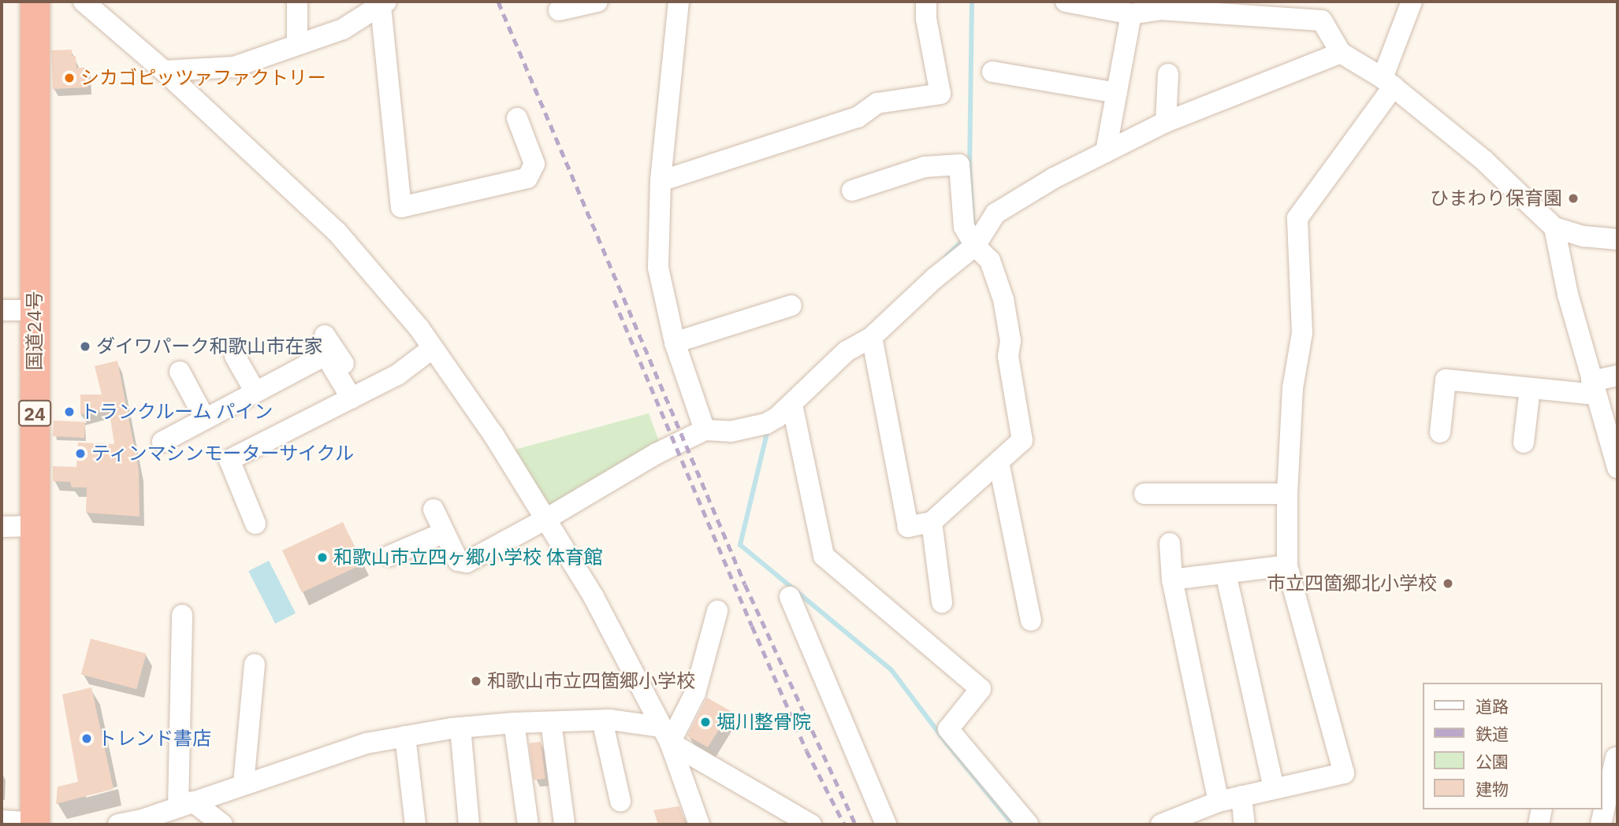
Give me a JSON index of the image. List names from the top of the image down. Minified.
{"streets":{"highway":["国道24号","24"]},"places":["シカゴピッツァファクトリー","ひまわり保育園","ダイワパーク和歌山市在家","トランクルーム パイン","ティンマシンモーターサイクル","和歌山市立四ヶ郷小学校 体育館","市立四箇郷北小学校","和歌山市立四箇郷小学校","堀川整骨院","トレンド書店"],"legend":["道路","鉄道","公園","建物"]}
